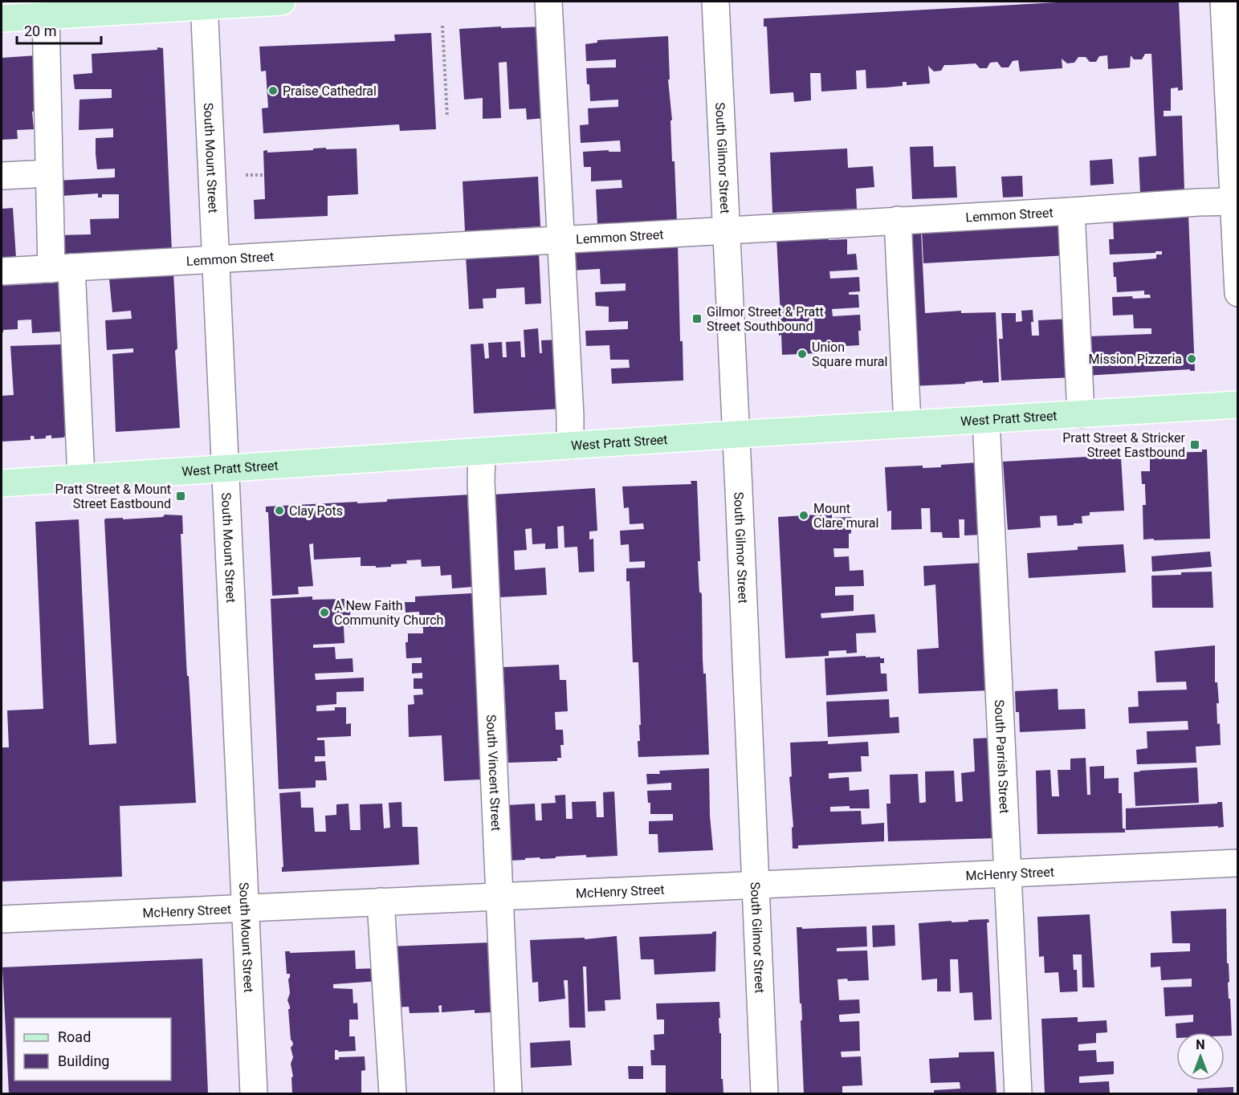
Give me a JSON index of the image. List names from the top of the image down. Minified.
{"streets":{"main road":["West Pratt Street"],"street":["South Mount Street","South Gilmor Street","Lemmon Street","South Parrish Street","South Vincent Street","McHenry Street"]},"crossings":[["South Mount Street","Lemmon Street"],["South Mount Street","West Pratt Street"],["South Mount Street","McHenry Street"],["South Gilmor Street","Lemmon Street"],["South Gilmor Street","West Pratt Street"],["South Gilmor Street","McHenry Street"],["West Pratt Street","South Parrish Street"],["West Pratt Street","South Vincent Street"],["South Parrish Street","McHenry Street"],["South Vincent Street","McHenry Street"]],"places":{"other":["Praise Cathedral","Union Square mural","Mission Pizzeria","Clay Pots","Mount Clare mural","A New Faith Community Church"],"transit":["Gilmor Street & Pratt Street Southbound","Pratt Street & Stricker Street Eastbound","Pratt Street & Mount Street Eastbound"]},"legend":["Road","Building"],"scale_bar":"20 m","north":"top"}
